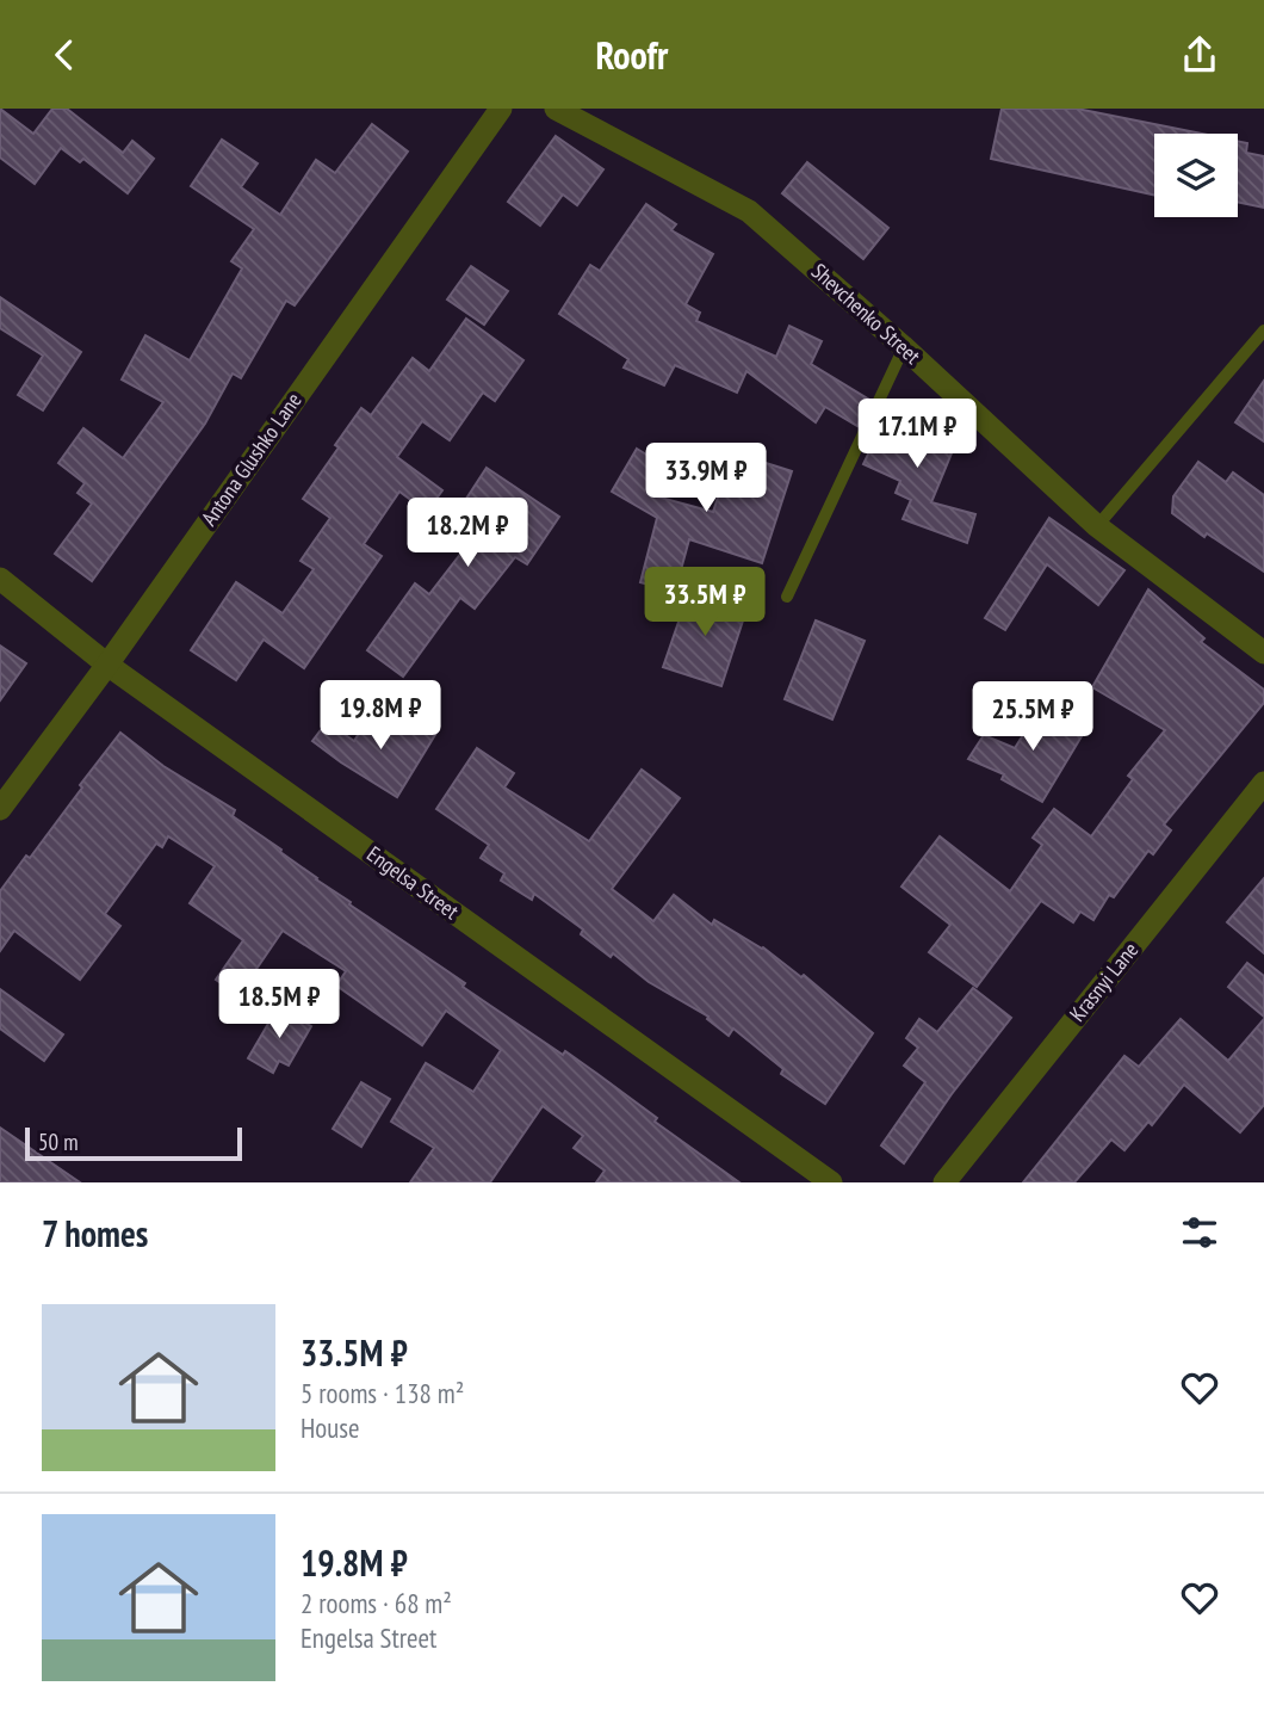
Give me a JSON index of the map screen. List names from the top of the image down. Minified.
{"streets":{"street":["Shevchenko Street","Antona Glushko Lane","Engelsa Street","Krasnyi Lane"]},"crossings":[["Antona Glushko Lane","Engelsa Street"]],"scale_bar":"50 m","page":{"header":"Roofr","price":["17.1M ₽","33.9M ₽","18.2M ₽","33.5M ₽","19.8M ₽","25.5M ₽","18.5M ₽"],"scale":"50 m","heading":"7 homes","list":[{"name":"33.5M ₽","note":"5 rooms · 138 m² · House"},{"name":"19.8M ₽","note":"2 rooms · 68 m² · Engelsa Street"}]}}
